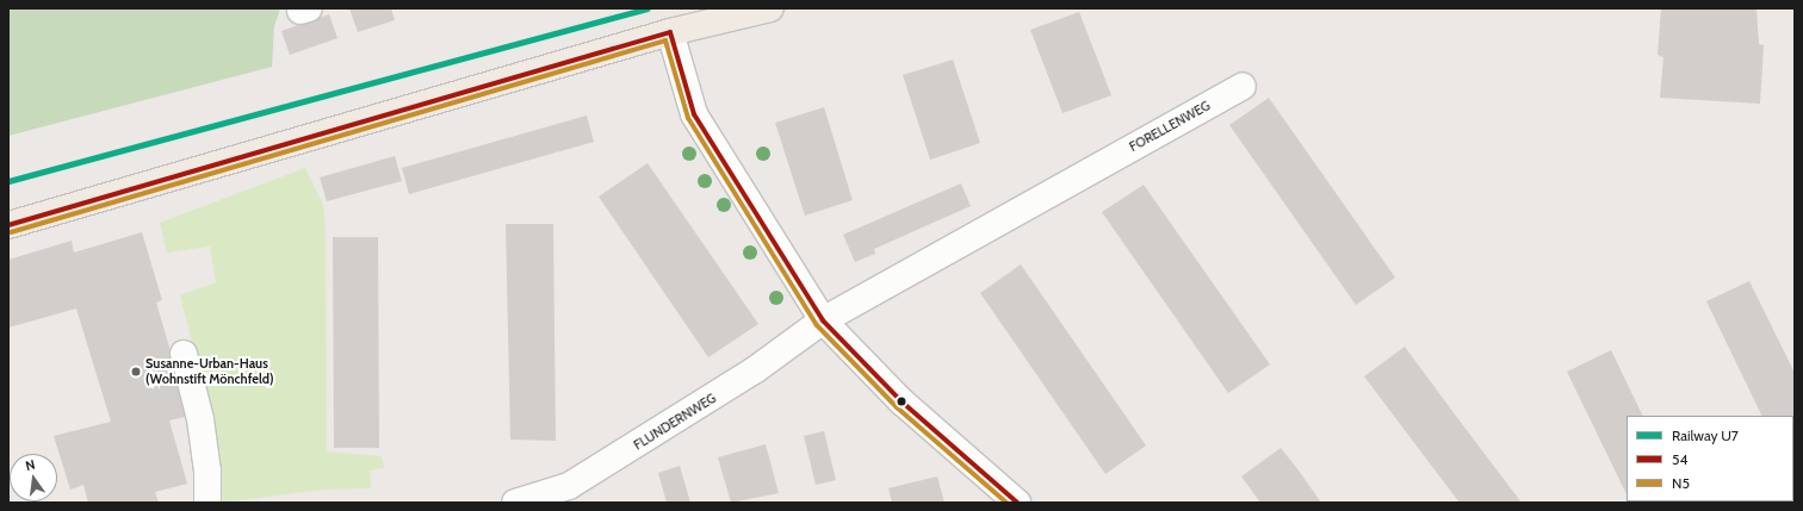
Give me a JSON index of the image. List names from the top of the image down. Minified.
{"streets":{"street":["FORELLENWEG","FLUNDERNWEG"]},"crossings":[["FORELLENWEG","FLUNDERNWEG"]],"places":["Susanne-Urban-Haus (Wohnstift Mönchfeld)"],"lines":["rail line U7","transit line 54","transit line N5"],"legend":["Railway U7","54","N5"],"north":"top"}
